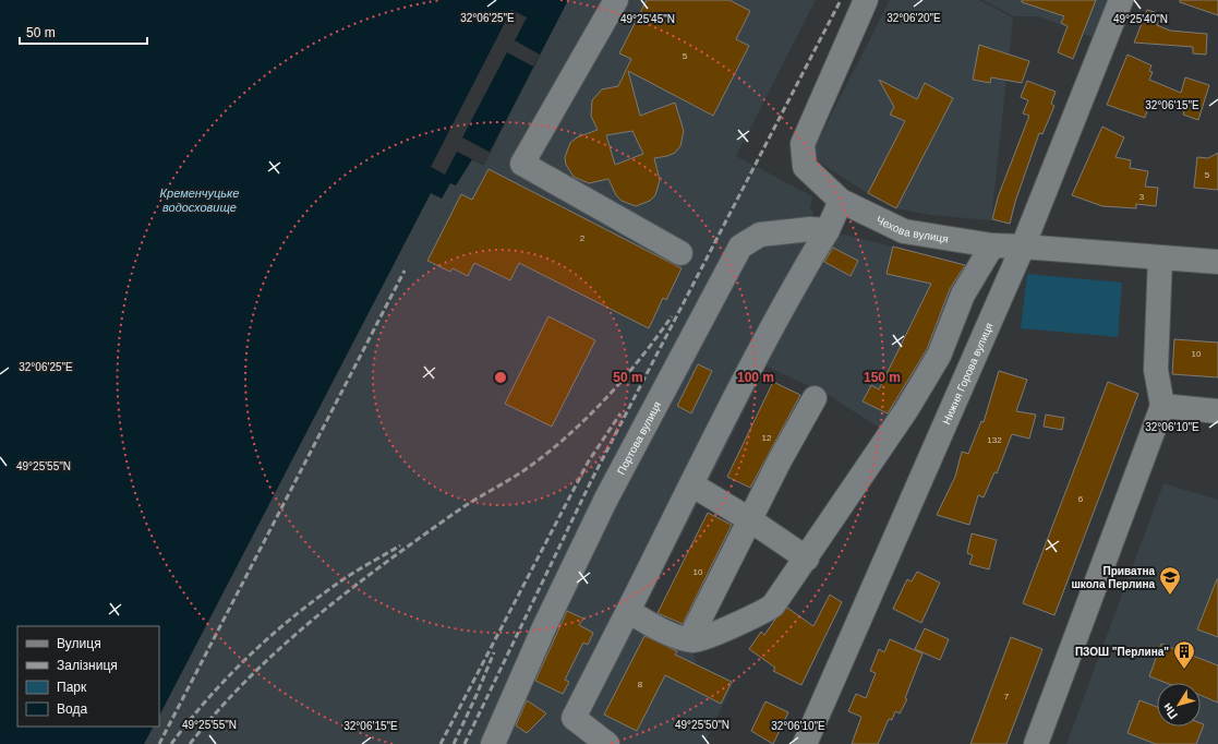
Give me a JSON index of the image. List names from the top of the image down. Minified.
{"streets":{"street":["Чехова вулиця","Нижня Горова вулиця","Портова вулиця"]},"crossings":[["Чехова вулиця","Нижня Горова вулиця"]],"water":["Кременчуцьке водосховище"],"places":{"school or university":["Приватна школа Перлина"],"building":["ПЗОШ \"Перлина\""]},"house_numbers":["5","5","3","2","10","12","132","6","10","8","7"],"legend":["Вулиця","Залізниця","Парк","Вода"],"scale_bar":"50 m","north":"bottom left","coordinates":["32°06'25\"E","32°06'20\"E","49°25'45\"N","49°25'40\"N","32°06'15\"E","32°06'10\"E","49°25'55\"N","49°25'50\"N"],"rings":["50 m","100 m","150 m"]}
